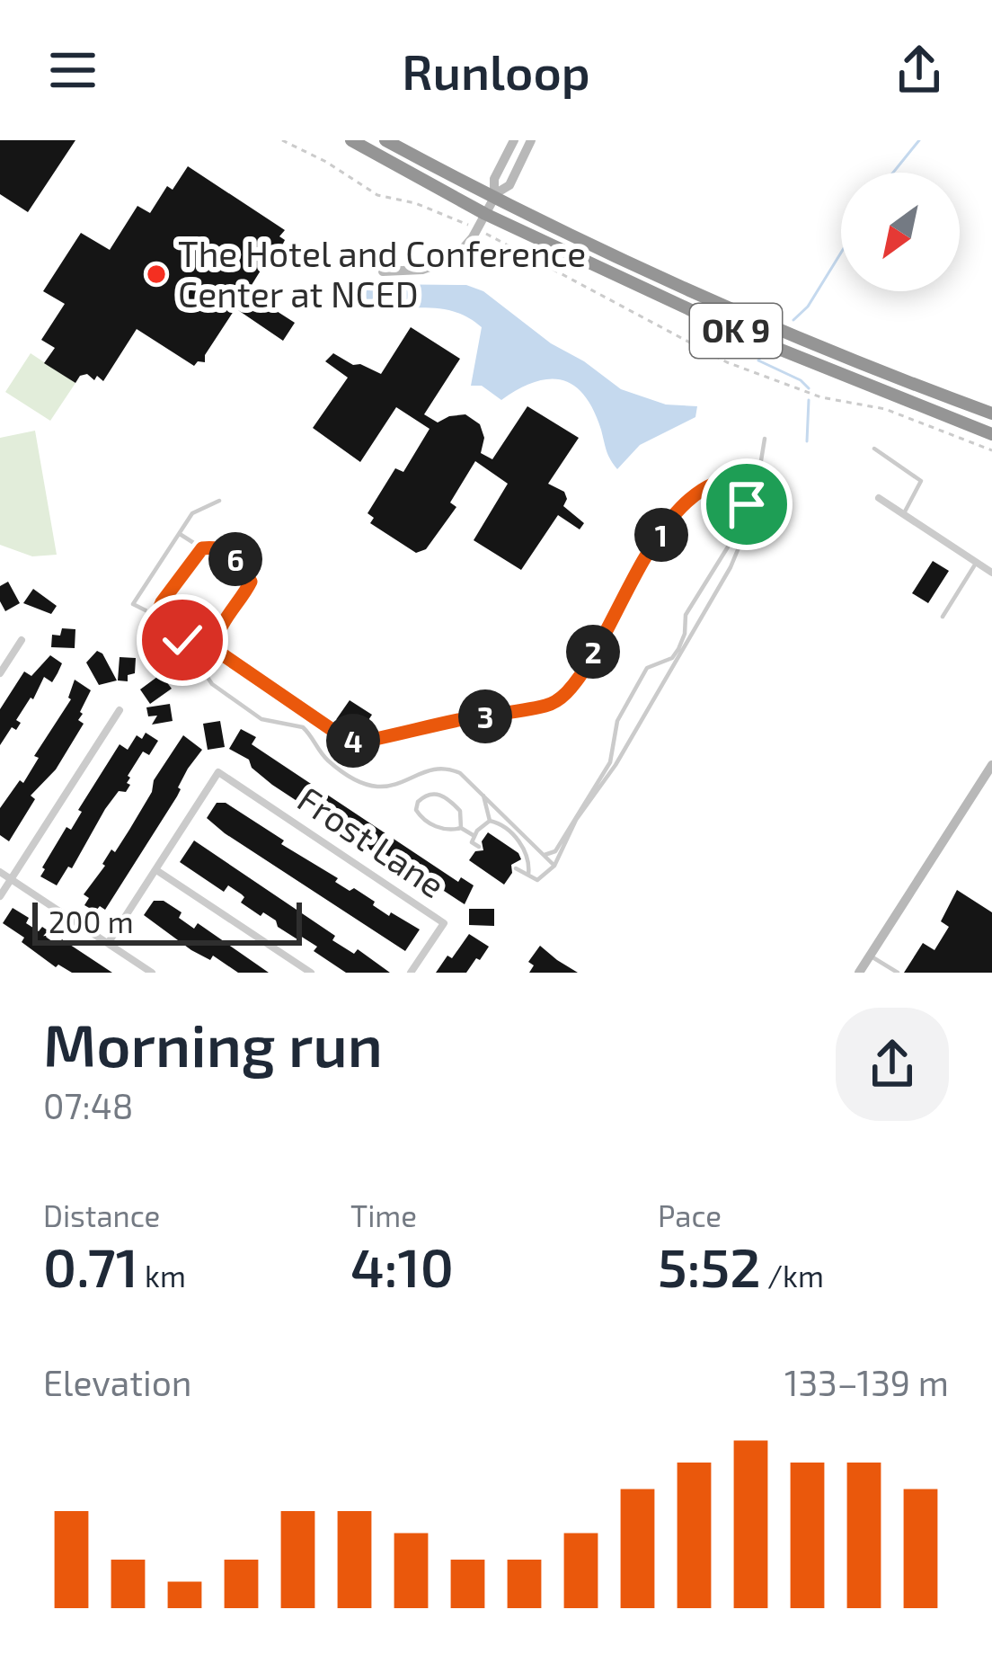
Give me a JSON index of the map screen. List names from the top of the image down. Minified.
{"streets":{"highway":["OK 9"],"street":["Frost Lane"]},"places":["The Hotel and Conference Center at NCED"],"scale_bar":"200 m","north":"bottom left","page":{"header":"Runloop","pins":["1","6","2","3","4"],"scale":"200 m","heading":["Morning run","07:48"],"stats":[["Distance","0.71 km"],["Time","4:10"],["Pace","5:52 /km"]],"chart":["Elevation","133–139 m"]}}
